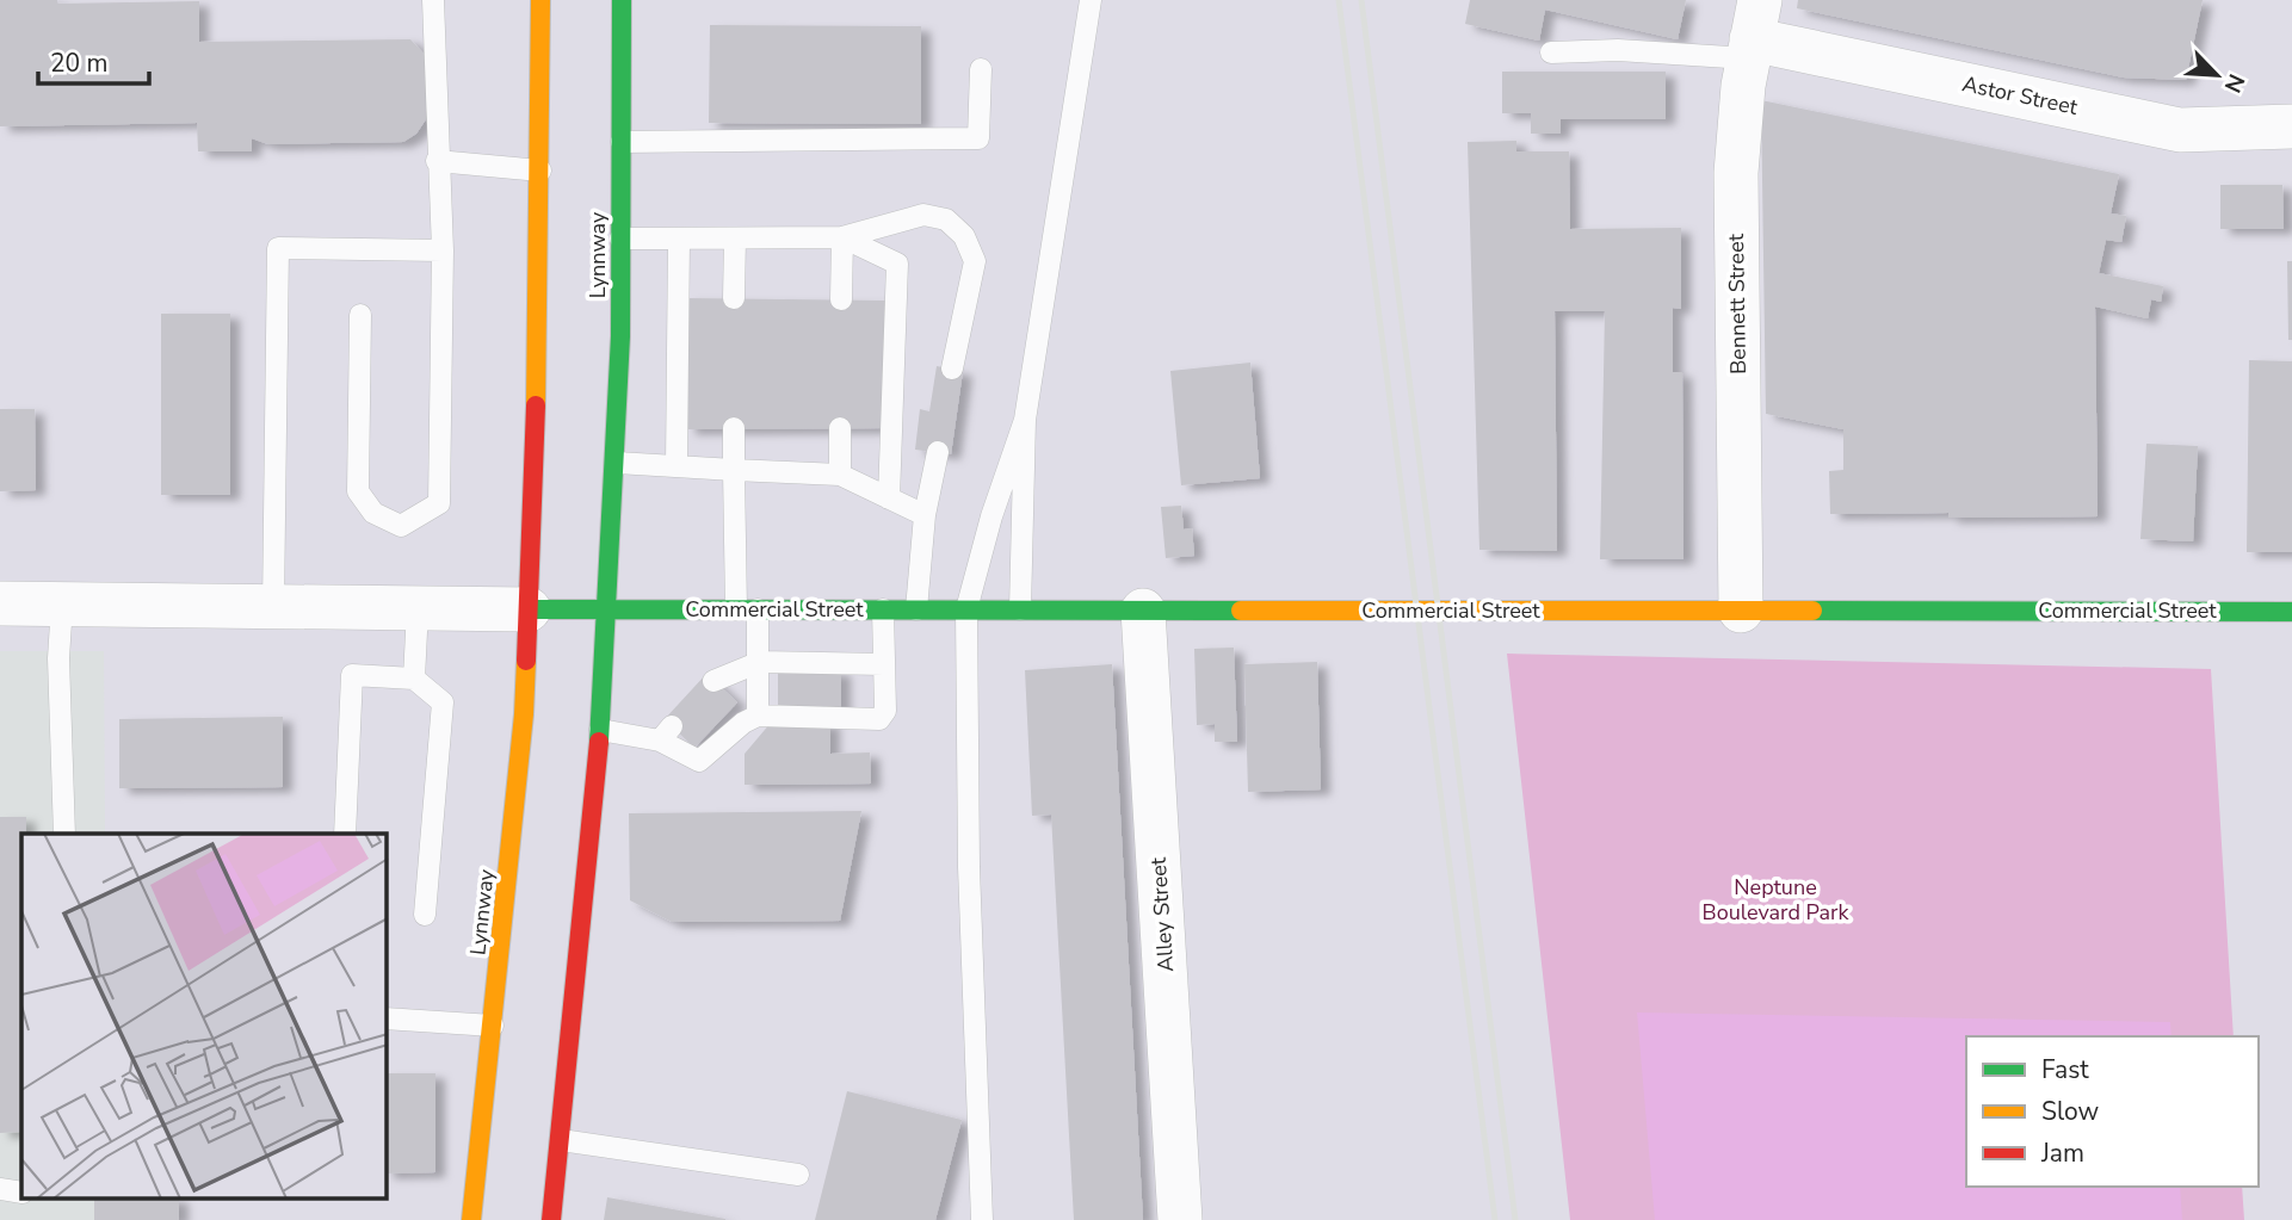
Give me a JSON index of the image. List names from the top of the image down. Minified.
{"streets":{"main road":["Lynnway","Commercial Street"],"street":["Astor Street","Bennett Street","Alley Street"]},"crossings":[["Astor Street","Bennett Street"],["Lynnway","Commercial Street"],["Bennett Street","Commercial Street"],["Commercial Street","Alley Street"]],"parks":["Neptune Boulevard Park"],"legend":["Fast","Slow","Jam"],"scale_bar":"20 m","north":"bottom right"}
